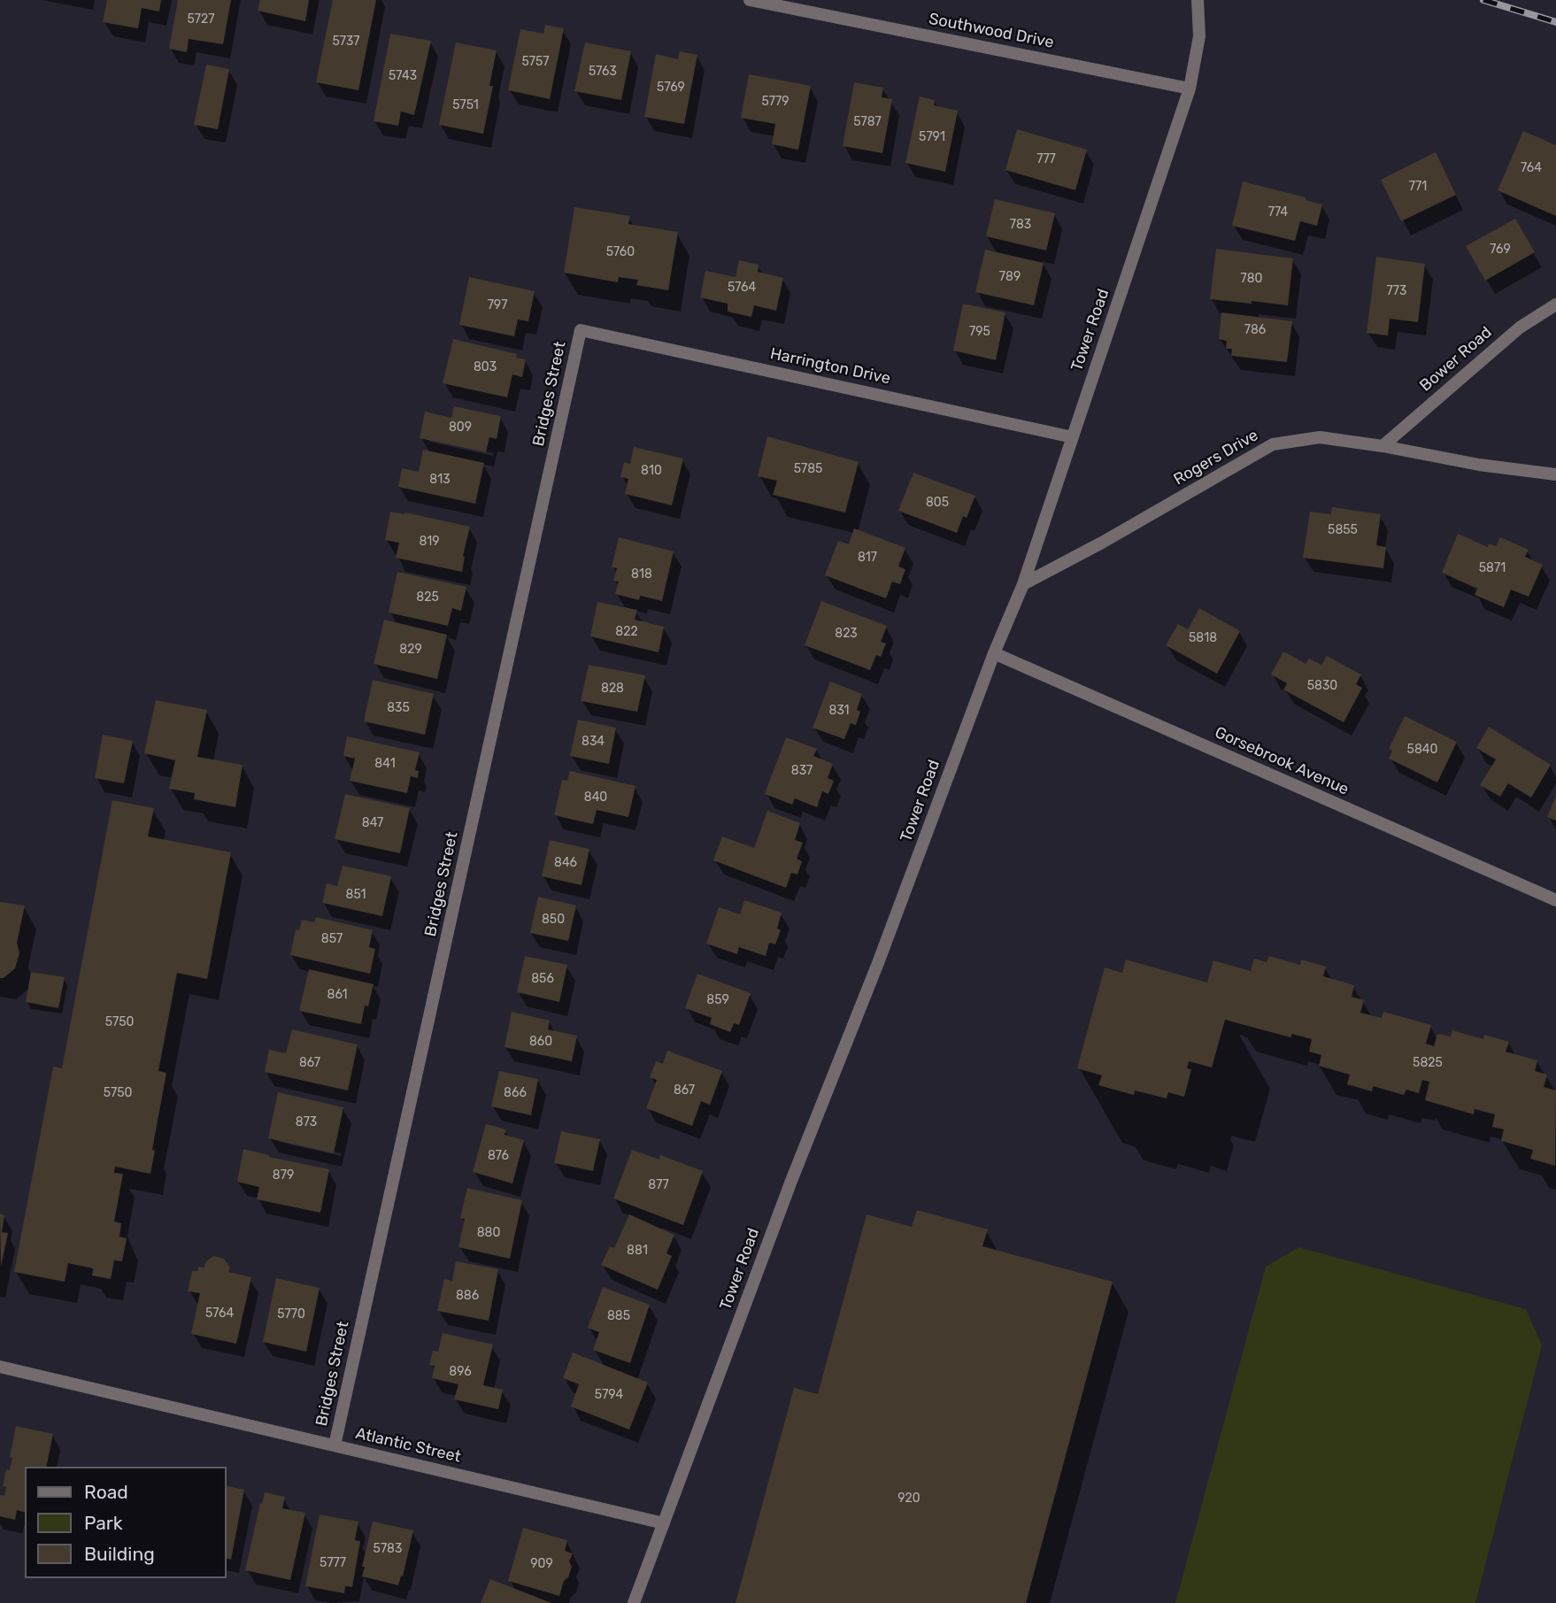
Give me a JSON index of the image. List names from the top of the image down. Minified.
{"streets":{"street":["Southwood Drive","Tower Road","Bower Road","Harrington Drive","Bridges Street","Rogers Drive","Gorsebrook Avenue","Atlantic Street"]},"crossings":[["Southwood Drive","Tower Road"],["Tower Road","Harrington Drive"],["Tower Road","Rogers Drive"],["Tower Road","Gorsebrook Avenue"],["Tower Road","Atlantic Street"],["Bower Road","Rogers Drive"],["Harrington Drive","Bridges Street"],["Bridges Street","Atlantic Street"]],"house_numbers":["5727","5737","5757","5763","5743","5769","5779","5751","5787","5791","777","764","771","774","783","769","5760","789","780","5764","773","797","786","795","803","809","5785","810","813","805","5855","819","817","5871","818","825","822","823","5818","829","5830","828","835","831","834","5840","841","837","840","847","846","851","850","857","856","861","859","5750","860","867","5825","867","5750","866","873","876","879","877","880","881","886","5764","5770","885","896","5794","920","5783","5777","909"],"legend":["Road","Park","Building"]}
